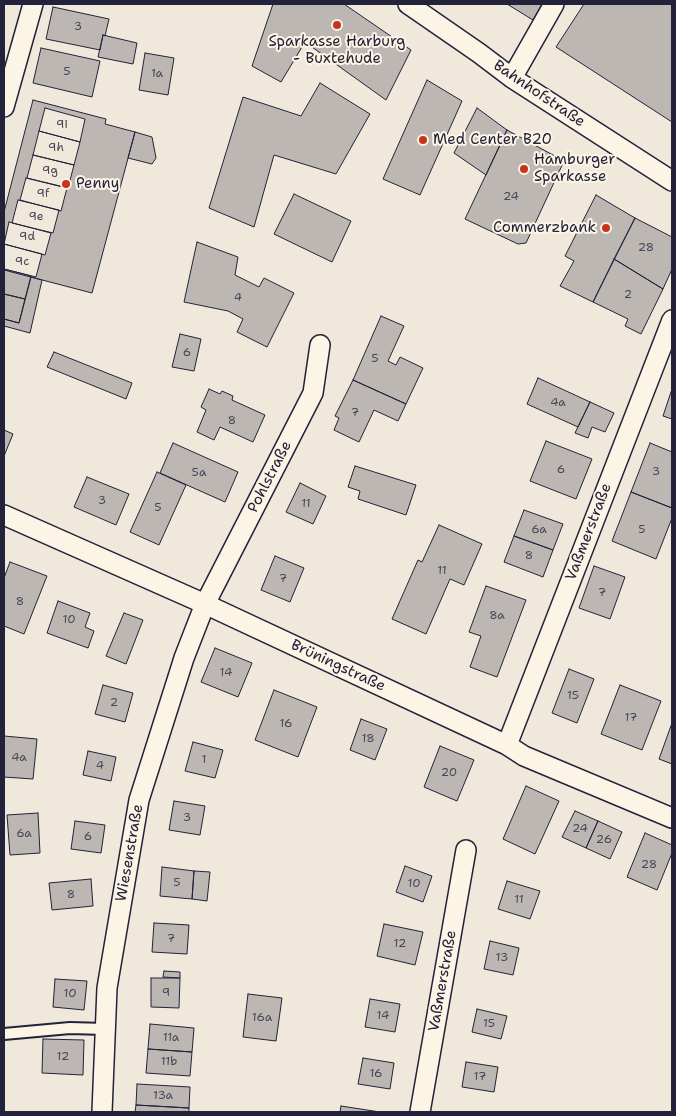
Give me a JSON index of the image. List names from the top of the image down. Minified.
{"streets":{"street":["Bahnhofstraße","Pohlstraße","Vaßmerstraße","Brüningstraße","Wiesenstraße"]},"crossings":[["Pohlstraße","Brüningstraße"],["Pohlstraße","Wiesenstraße"],["Vaßmerstraße","Brüningstraße"],["Brüningstraße","Wiesenstraße"]],"places":["Sparkasse Harburg - Buxtehude","Med Center B20","Hamburger Sparkasse","Penny","Commerzbank"],"house_numbers":["3","5","1a","9i","9h","9g","9f","24","9e","9d","28","9c","2","4","6","5","4a","7","8","6","3","5a","3","11","5","6a","5","8","11","7","7","8","8a","10","14","15","2","17","16","18","4a","1","4","20","3","24","6a","6","26","28","5","10","8","11","7","12","13","9","10","14","16a","15","11a","12","11b","16","17","13a"]}
